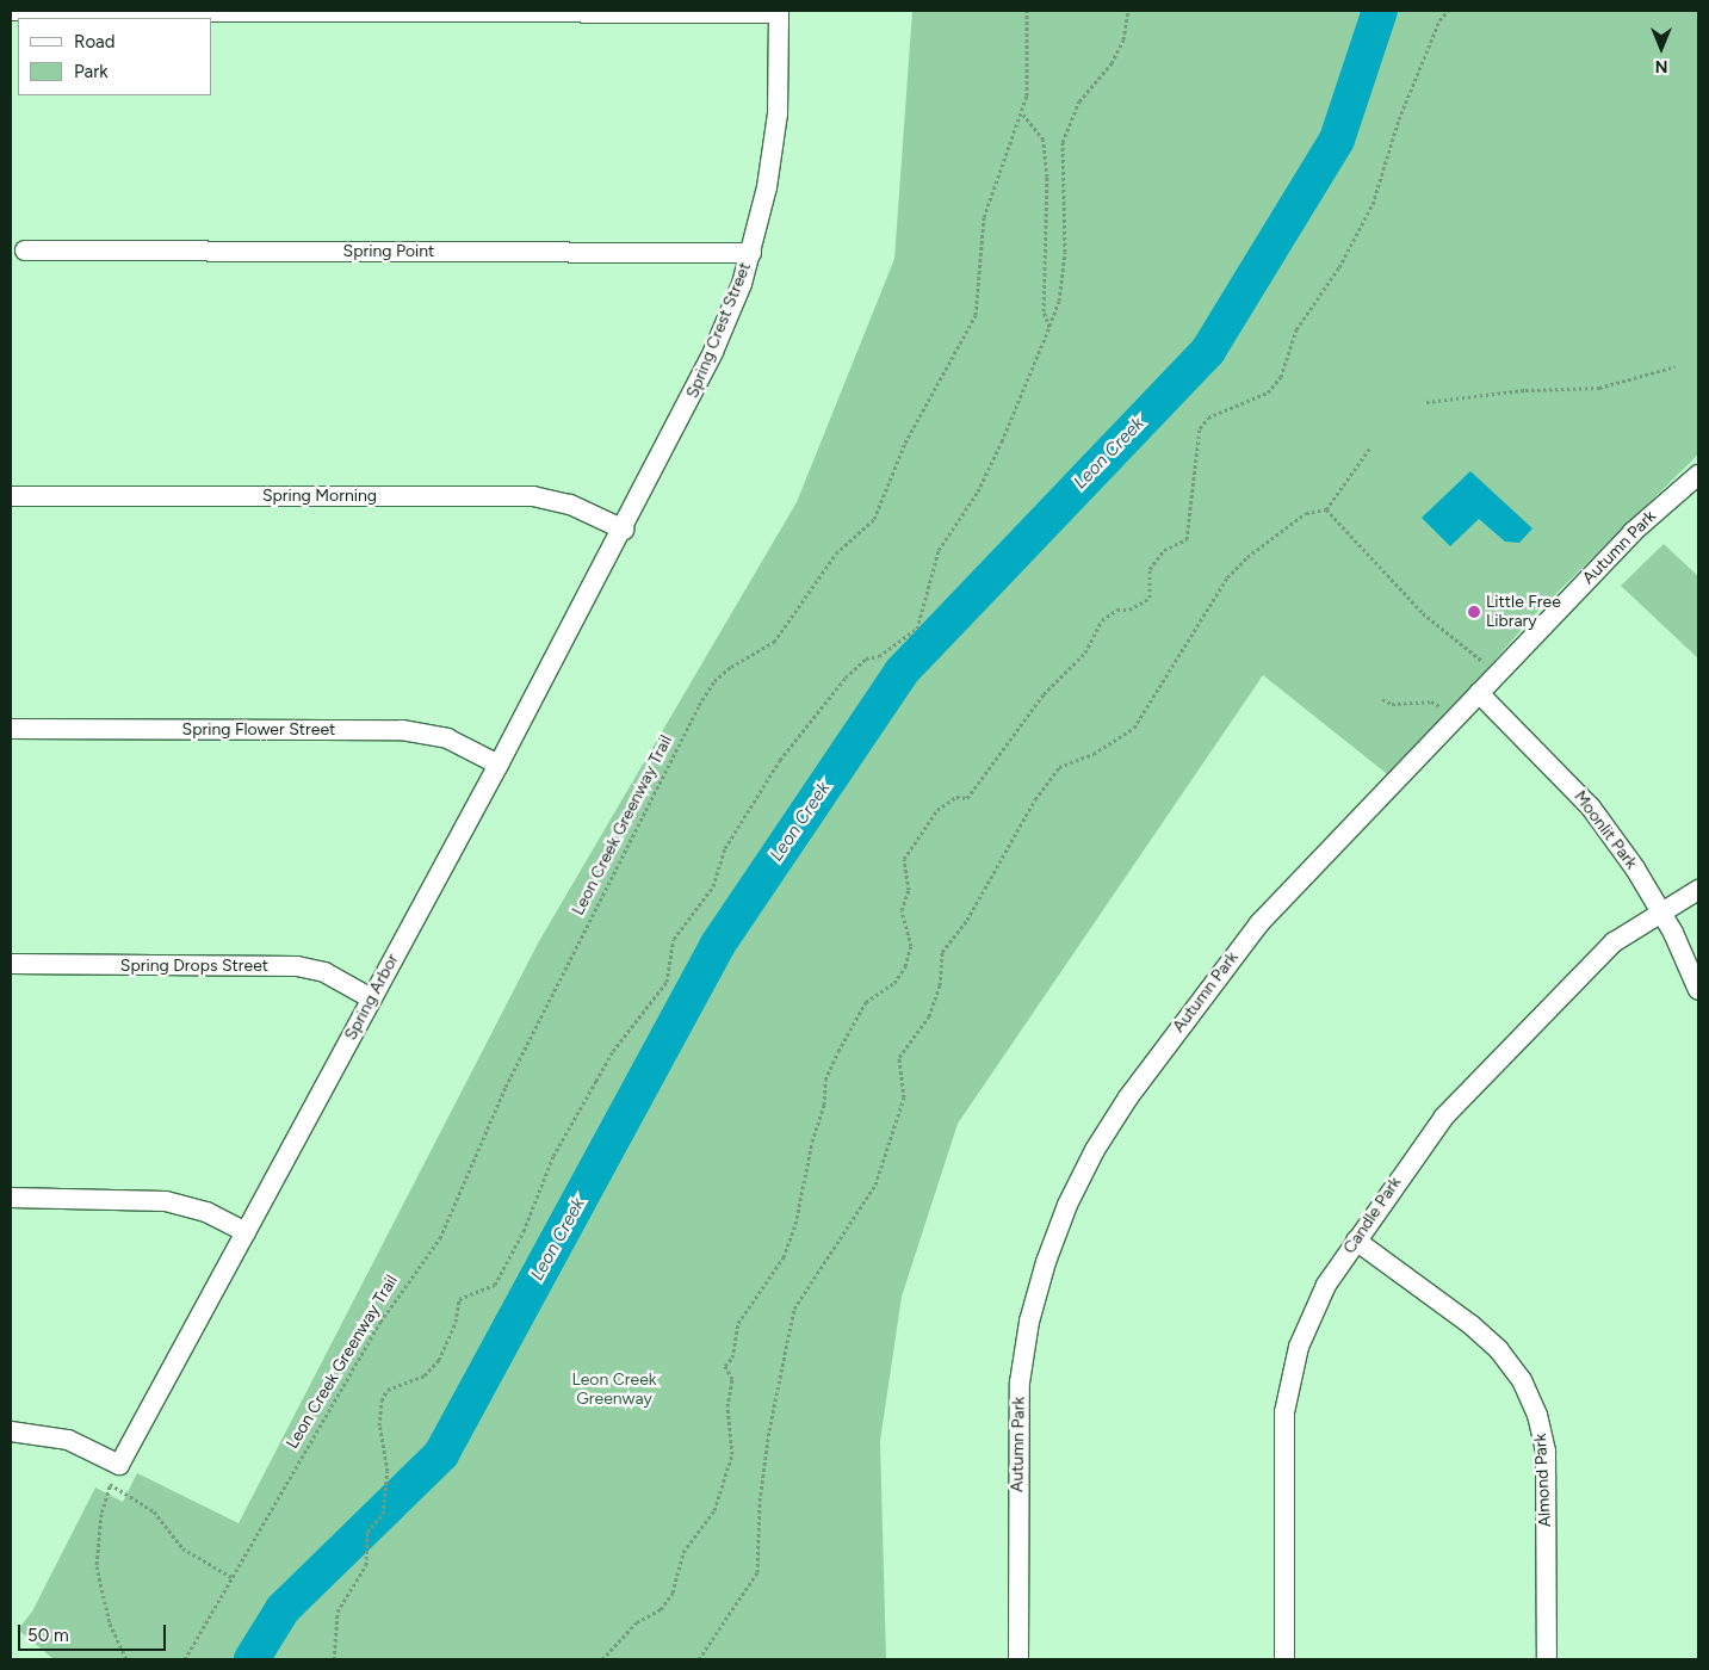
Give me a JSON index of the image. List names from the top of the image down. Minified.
{"streets":{"street":["Spring Point","Spring Crest Street","Spring Morning","Autumn Park","Spring Flower Street","Moonlit Park","Spring Drops Street","Spring Arbor","Candle Park","Almond Park"],"path":["Leon Creek Greenway Trail"]},"crossings":[["Spring Point","Spring Crest Street"],["Spring Crest Street","Spring Morning"],["Spring Crest Street","Spring Arbor"],["Spring Morning","Spring Arbor"],["Autumn Park","Moonlit Park"],["Spring Flower Street","Spring Arbor"],["Moonlit Park","Candle Park"],["Spring Drops Street","Spring Arbor"],["Candle Park","Almond Park"]],"water":["Leon Creek"],"parks":["Leon Creek Greenway"],"places":["Little Free Library"],"legend":["Road","Park"],"scale_bar":"50 m","north":"bottom"}
